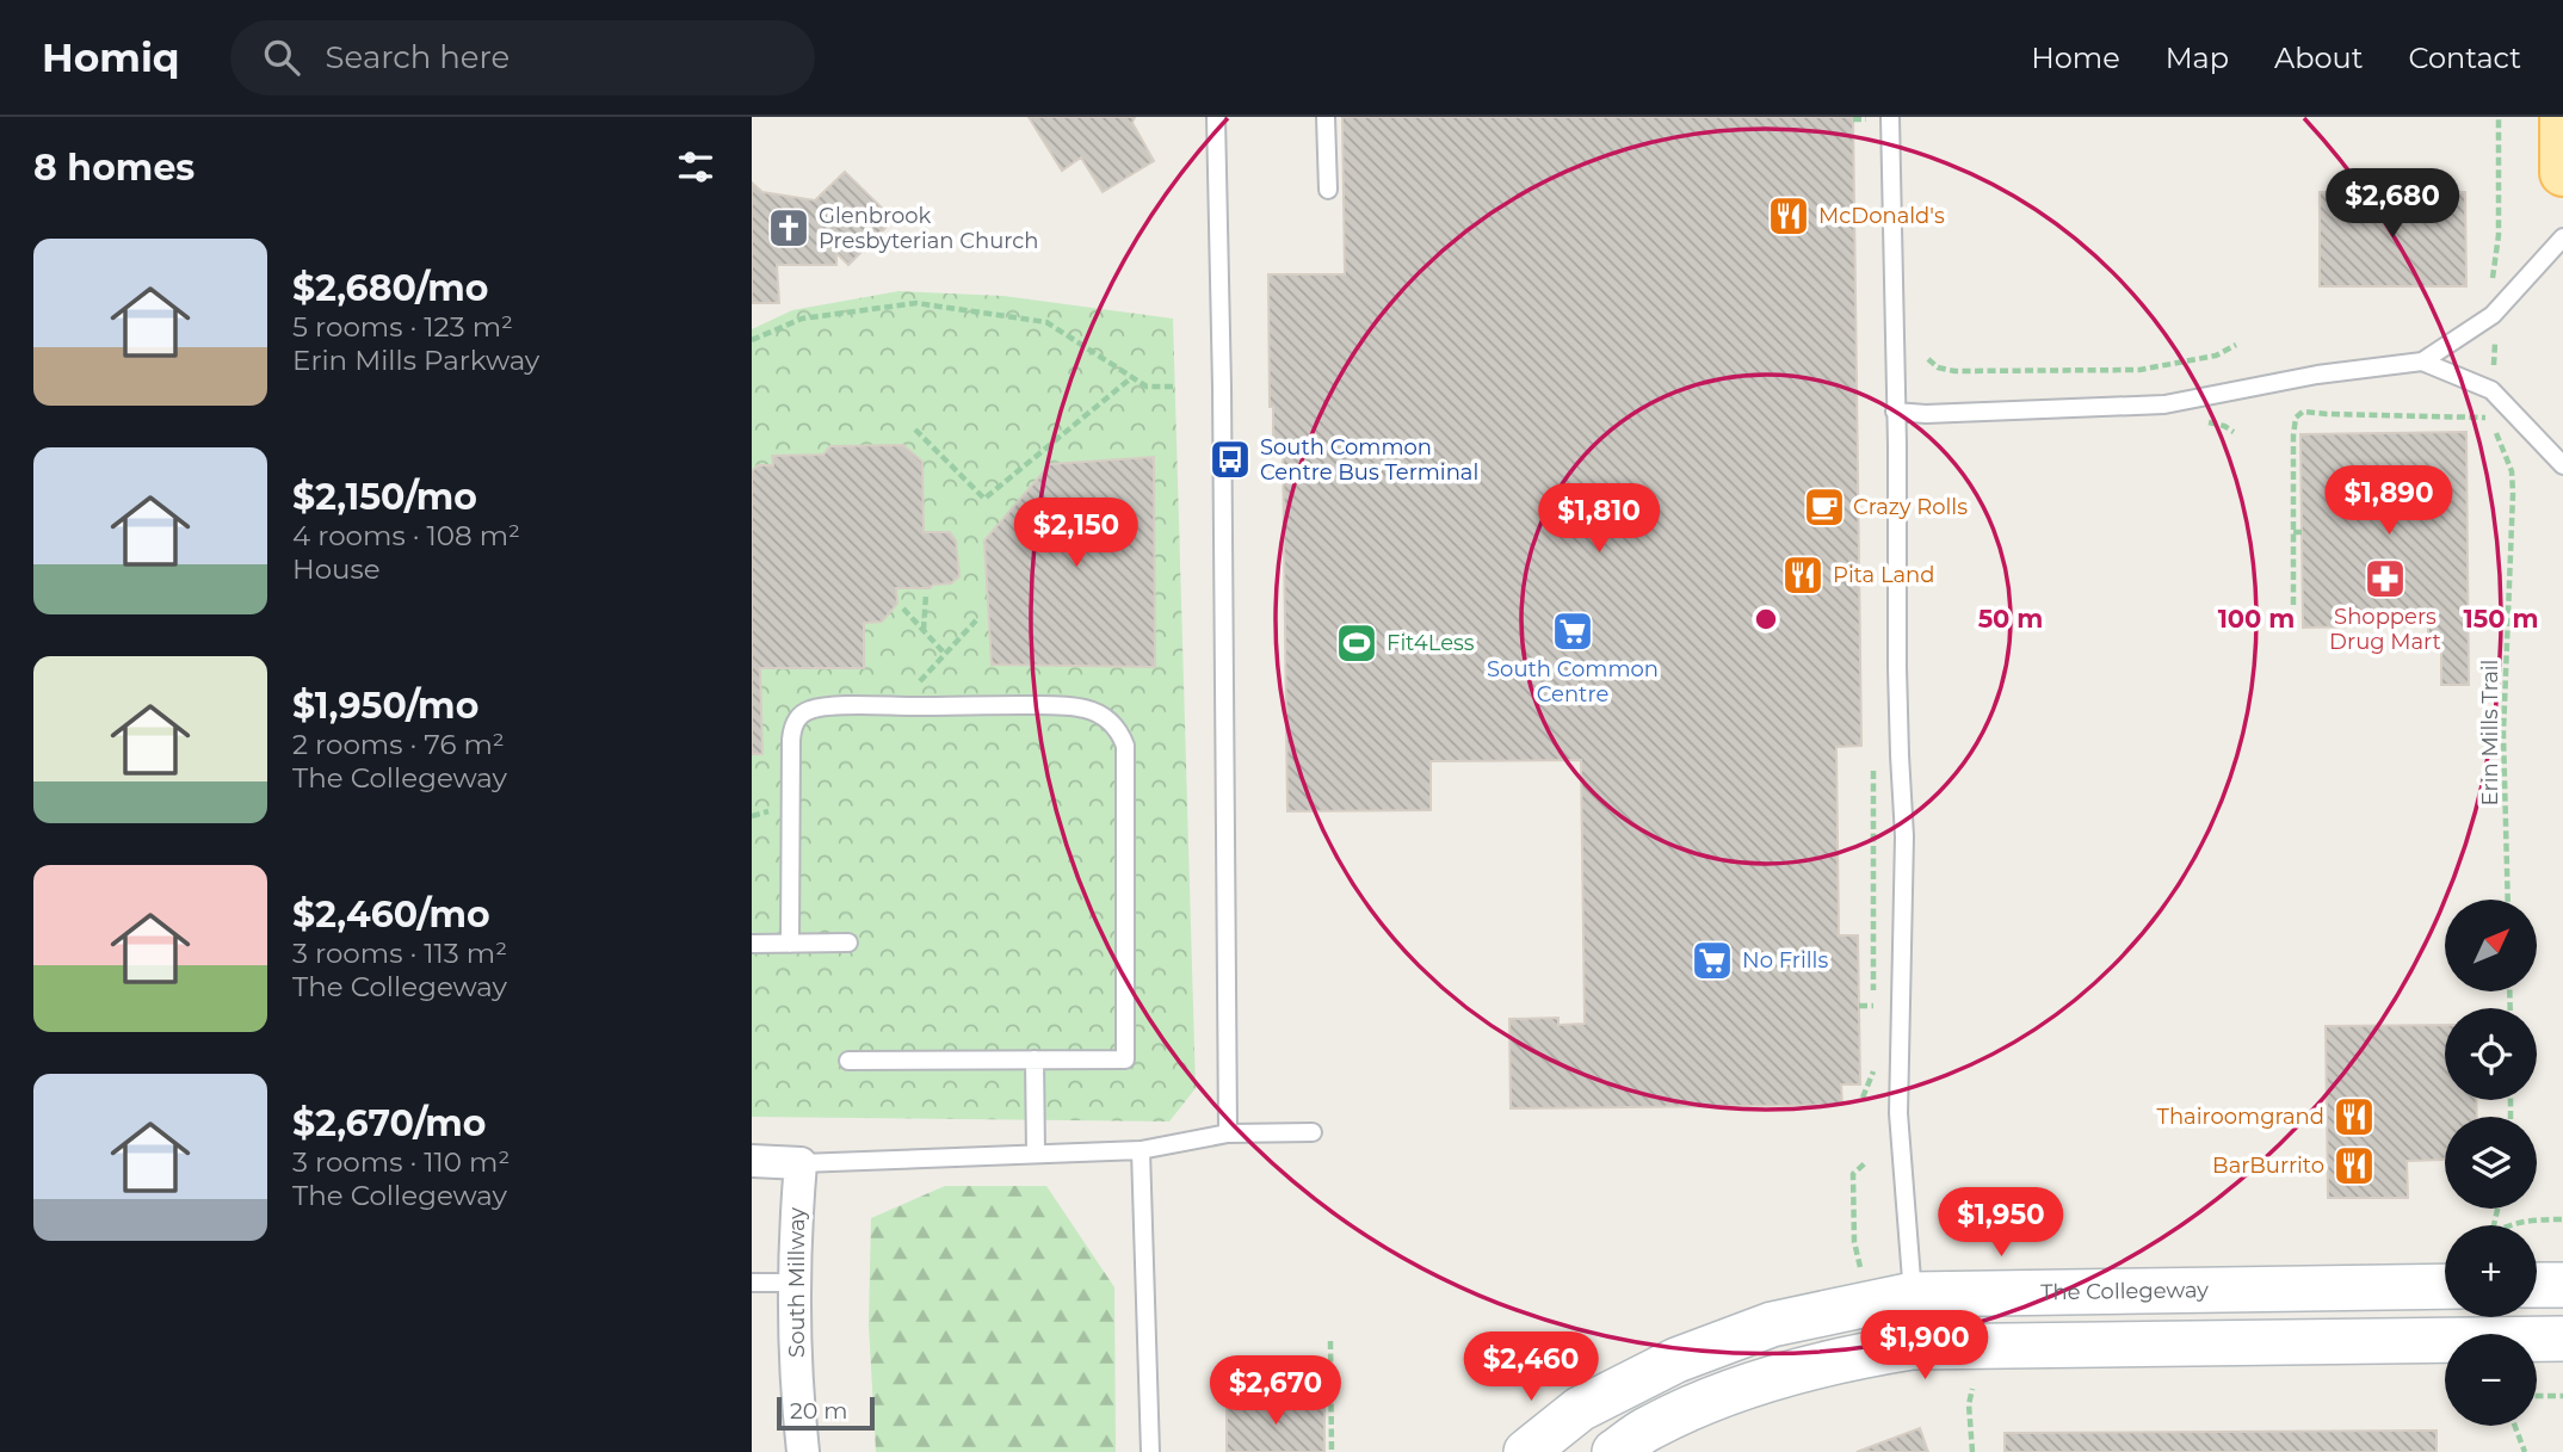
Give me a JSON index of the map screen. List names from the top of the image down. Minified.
{"streets":{"street":["South Millway","The Collegeway"],"path":["Erin Mills Trail"]},"places":{"restaurant":["McDonald's","Pita Land","Thairoomgrand","BarBurrito"],"church":["Glenbrook Presbyterian Church"],"bus stop":["South Common Centre Bus Terminal"],"cafe":["Crazy Rolls"],"pharmacy":["Shoppers Drug Mart"],"supermarket":["South Common Centre","No Frills"],"sports":["Fit4Less"]},"scale_bar":"20 m","north":"top right","page":{"header":"Homiq","search":"Search here","nav":["Home","Map","About","Contact"],"heading":"8 homes","price":["$2,680","$1,890","$1,810","$2,150","$1,950","$1,900","$2,460","$2,670"],"list":[{"name":"$2,680/mo","note":"5 rooms · 123 m² · Erin Mills Parkway"},{"name":"$2,150/mo","note":"4 rooms · 108 m² · House"},{"name":"$1,950/mo","note":"2 rooms · 76 m² · The Collegeway"},{"name":"$2,460/mo","note":"3 rooms · 113 m² · The Collegeway"},{"name":"$2,670/mo","note":"3 rooms · 110 m² · The Collegeway"}],"map_buttons":["+","−"],"scale":"20 m"},"rings":["50 m","100 m","150 m"]}
